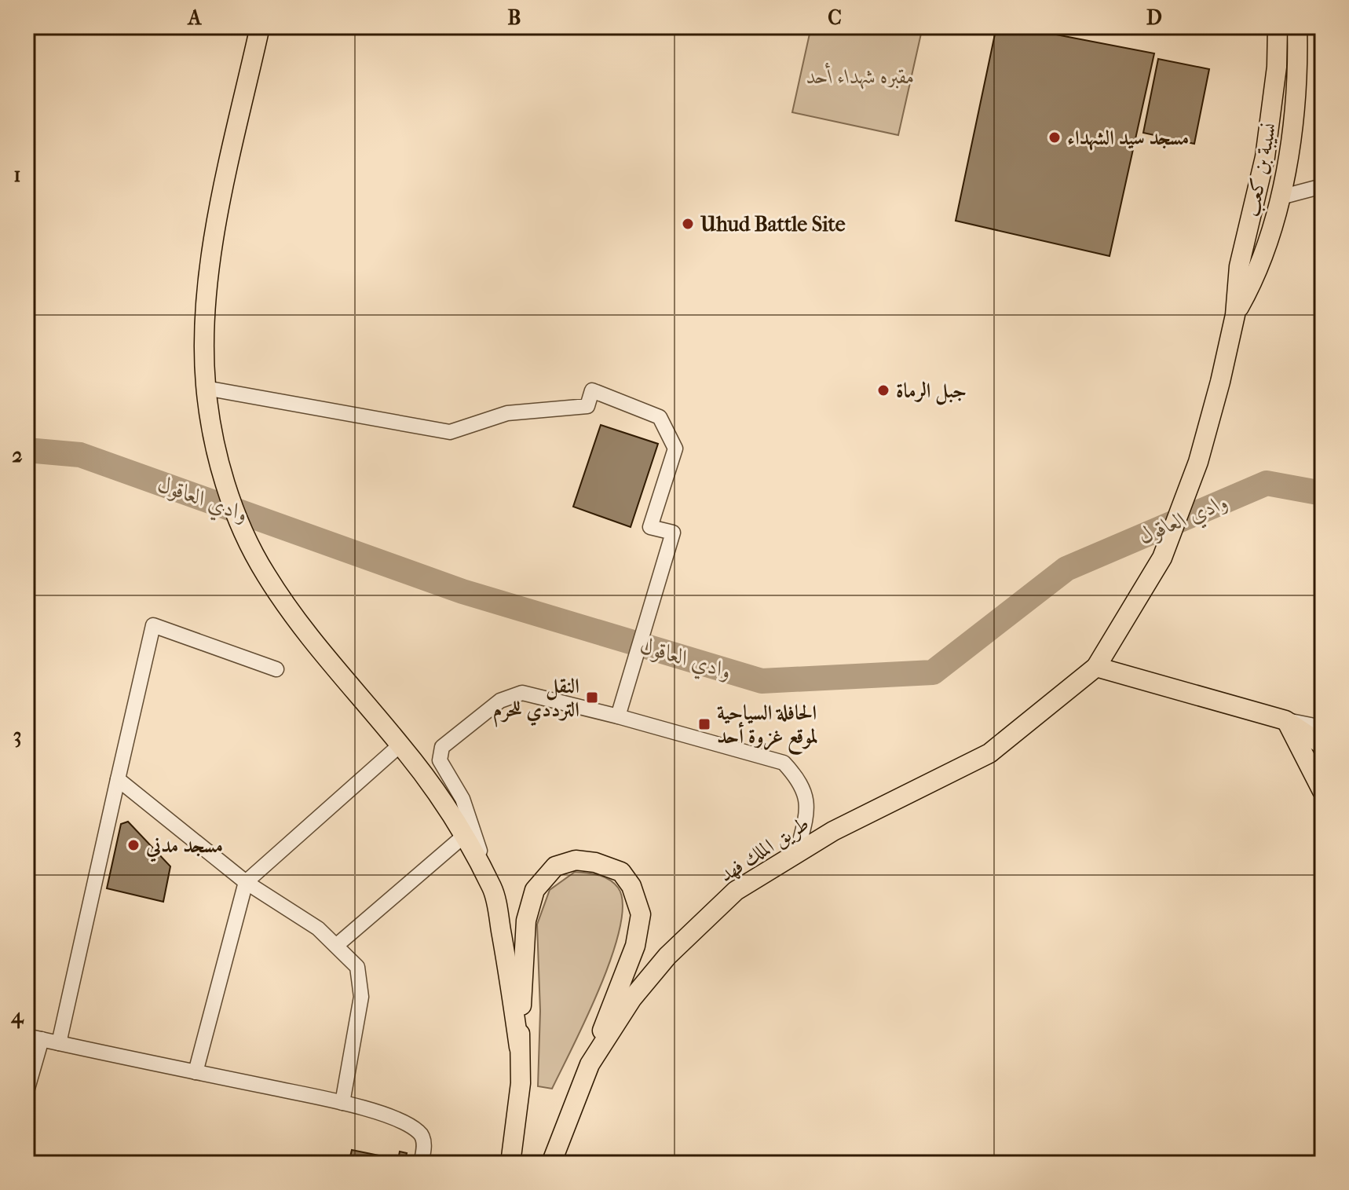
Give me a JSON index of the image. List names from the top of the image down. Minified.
{"streets":{"main road":["نسيبة بن كعب","طريق الملك فهد"]},"crossings":[["نسيبة بن كعب","طريق الملك فهد"]],"water":["وادي العاقول"],"parks":["مقبره شهداء أحد"],"places":{"other":["مسجد سيد الشهداء","Uhud Battle Site","جبل الرماة","مسجد مدني"],"transit":["النقل الترددي للحرم","الحافلة السياحية لموقع غزوة أحد"]},"grid":{"columns":["A","B","C","D"],"rows":["1","2","3","4"]}}
